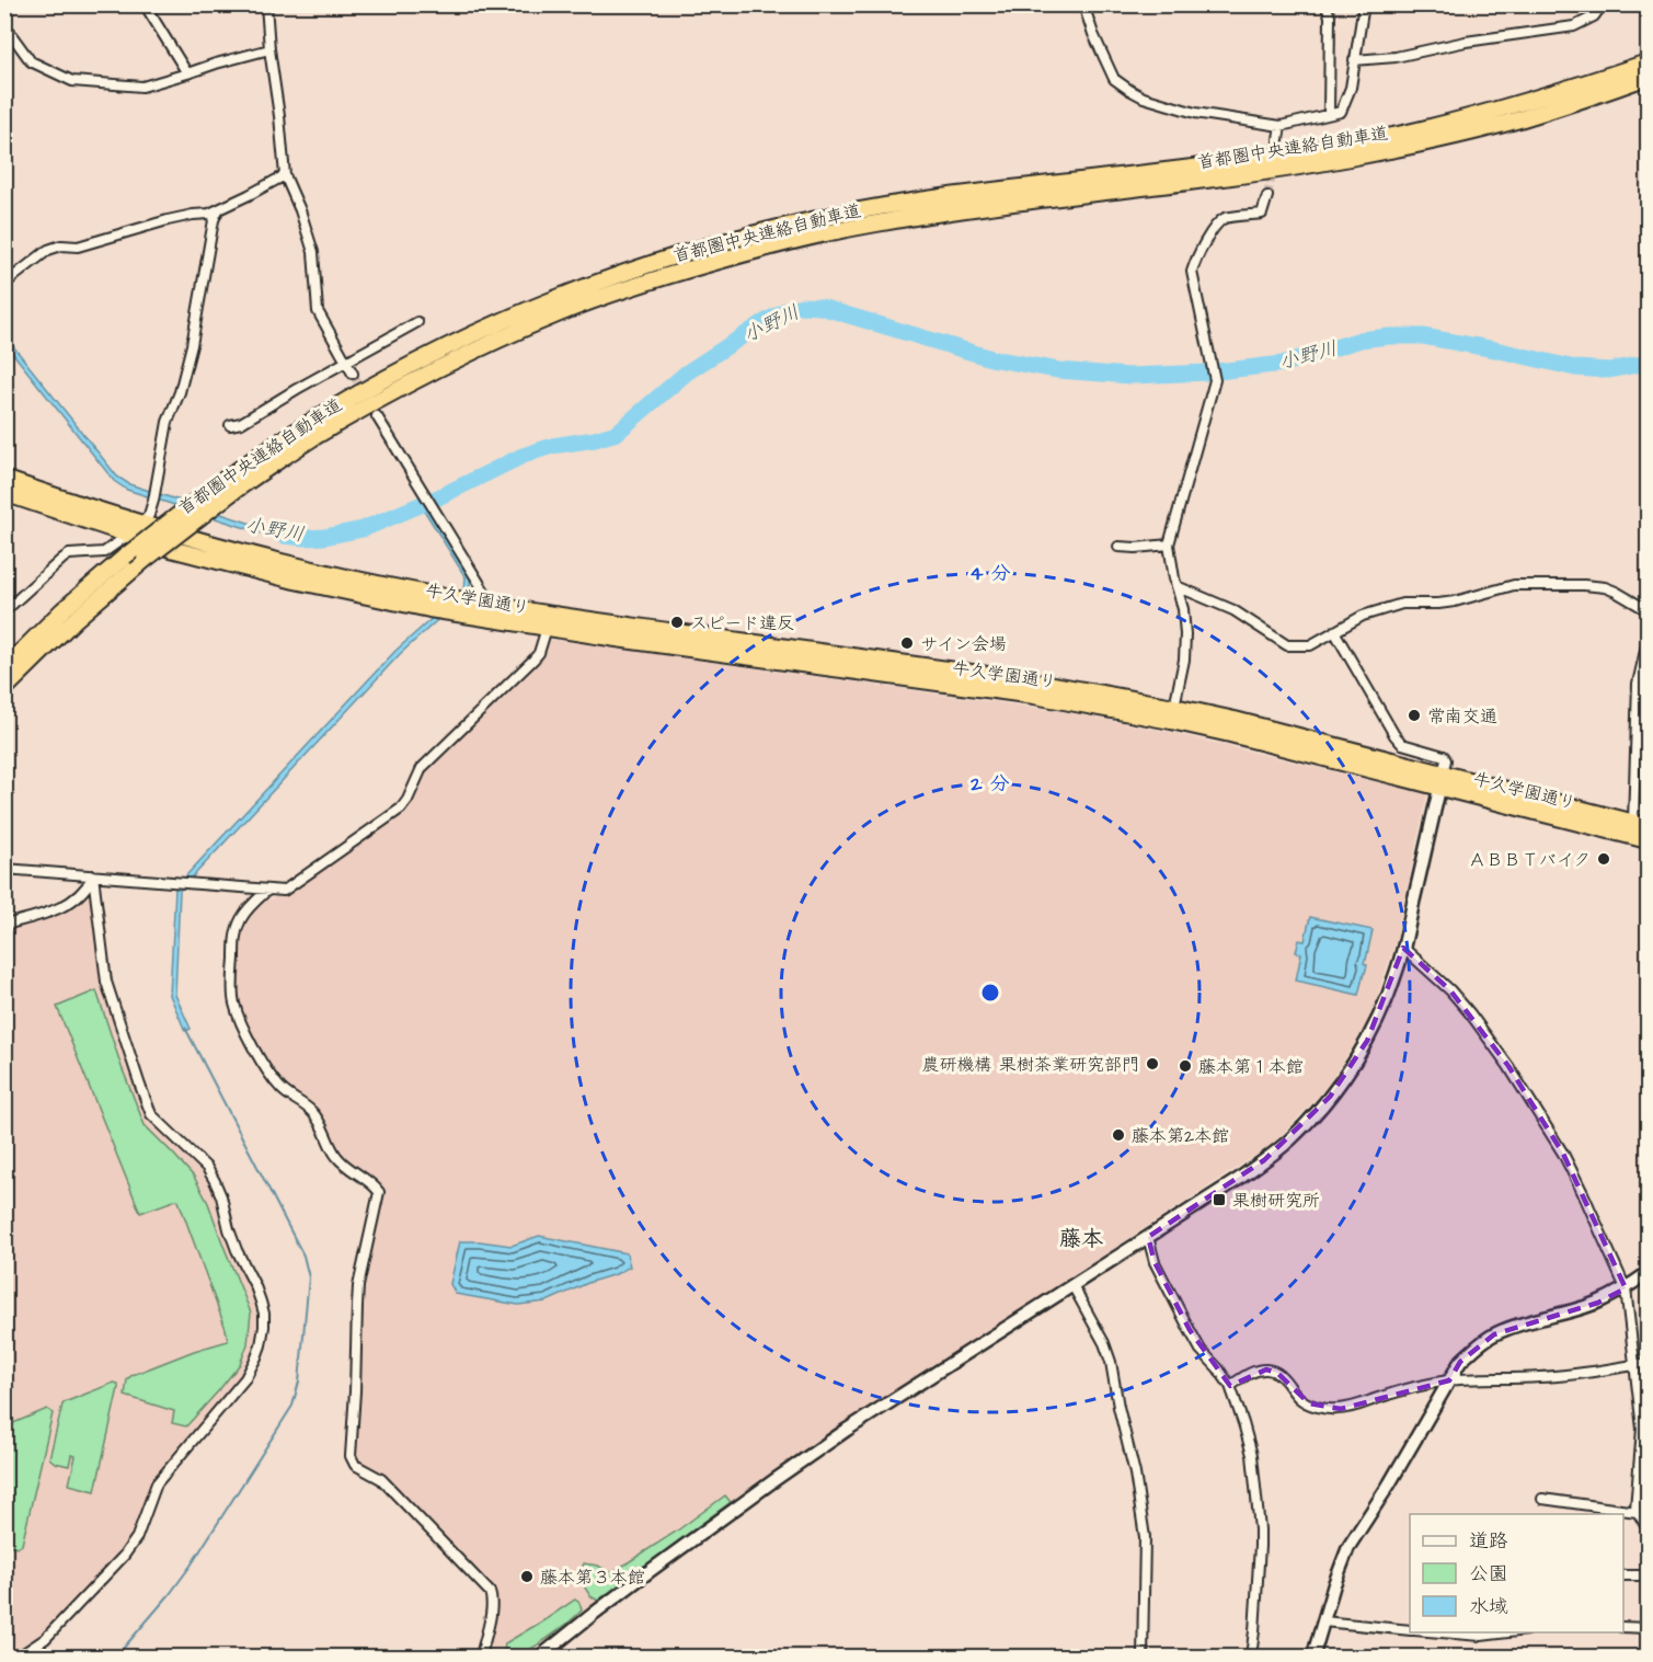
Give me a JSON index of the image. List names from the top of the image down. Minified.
{"streets":{"highway":["首都圏中央連絡自動車道","牛久学園通り"]},"districts":["藤本"],"water":["小野川"],"places":{"other":["スピード違反","サイン会場","常南交通","ＡＢＢＴバイク","農研機構 果樹茶業研究部門","藤本第１本館","藤本第2本館","藤本第３本館"],"transit":["果樹研究所"]},"legend":["道路","公園","水域"],"rings":["4 分","2 分"]}
